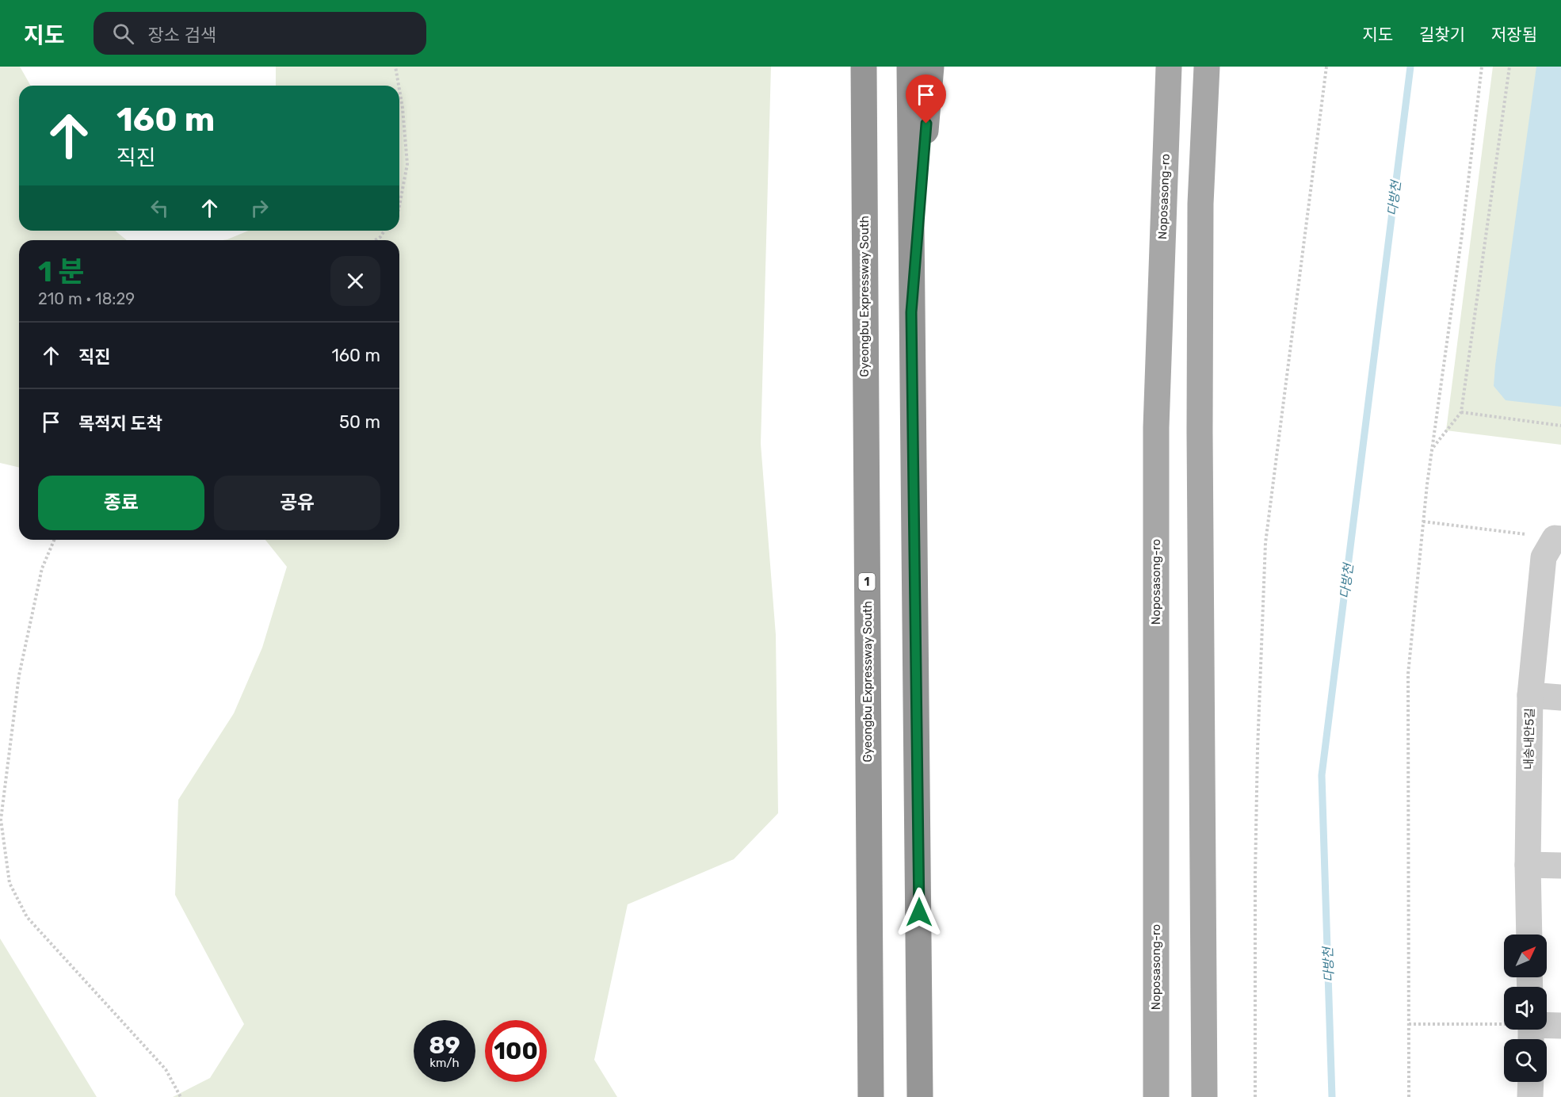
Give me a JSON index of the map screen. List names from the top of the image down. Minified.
{"streets":{"highway":["Gyeongbu Expressway South","1"],"main road":["Noposasong-ro"],"street":["내송내안5길"]},"water":["다방천"],"north":"top right","page":{"header":"지도","search":"장소 검색","nav":["지도","길찾기","저장됨"],"turn":["160 m","직진"],"heading":["1 분","210 m · 18:29"],"list":[{"name":"직진","value":"160 m"},{"name":"목적지 도착","value":"50 m"}],"buttons":["종료","공유"],"speed":"89 km/h","limit":"100"}}
